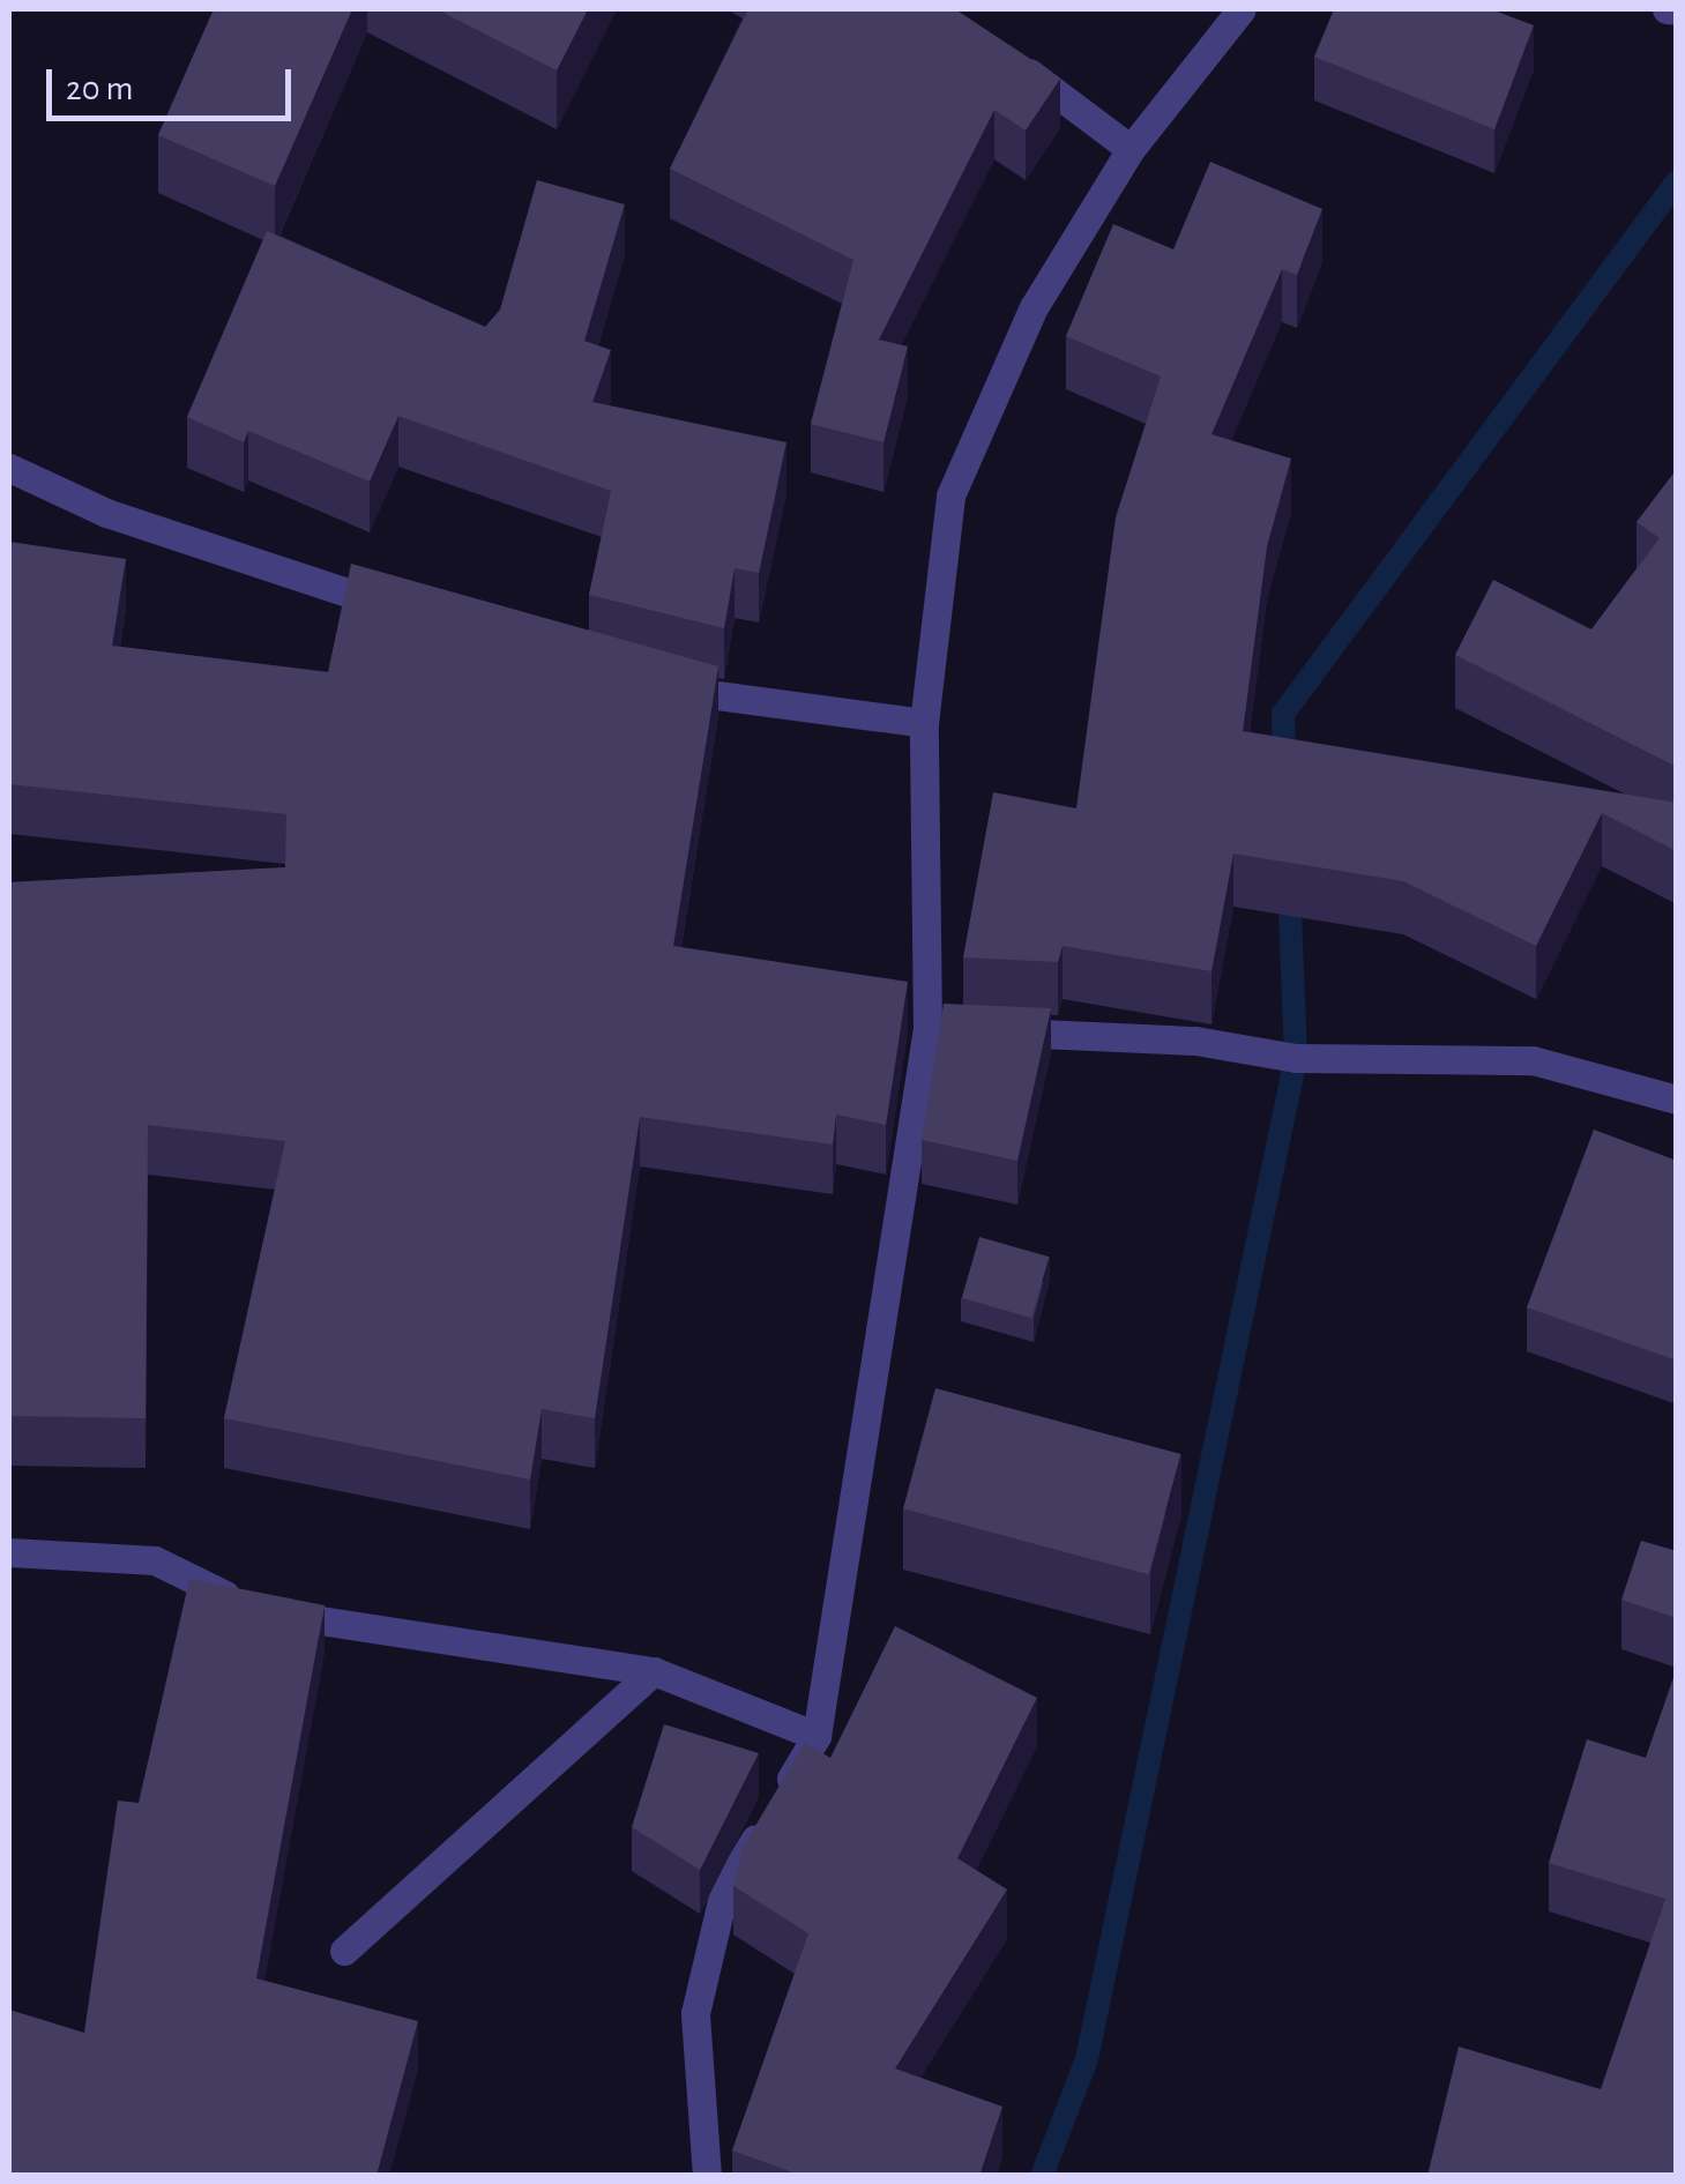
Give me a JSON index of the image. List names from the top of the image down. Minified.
{"scale_bar":"20 m"}
